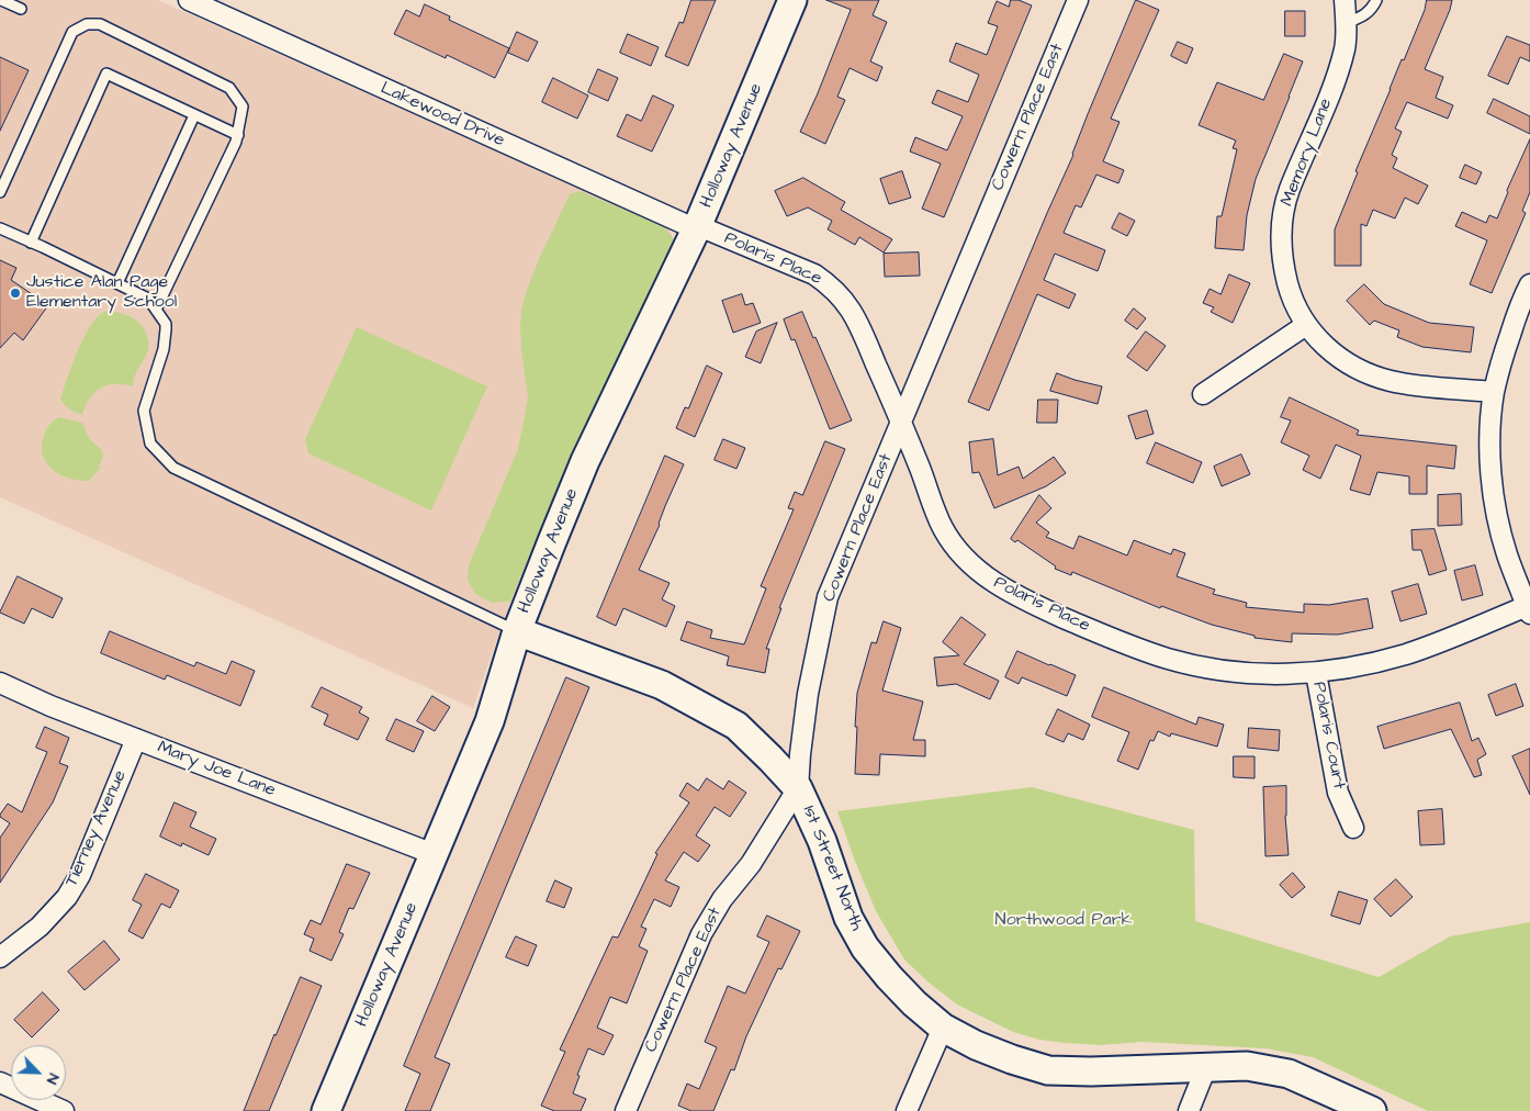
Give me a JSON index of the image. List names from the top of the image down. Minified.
{"streets":{"street":["Lakewood Drive","Cowern Place East","Holloway Avenue","Memory Lane","Polaris Place","Polaris Court","Mary Joe Lane","Tierney Avenue","1st Street North"]},"crossings":[["Lakewood Drive","Holloway Avenue"],["Lakewood Drive","Polaris Place"],["Cowern Place East","Polaris Place"],["Cowern Place East","1st Street North"],["Holloway Avenue","Polaris Place"],["Holloway Avenue","Mary Joe Lane"],["Holloway Avenue","1st Street North"],["Polaris Place","Polaris Court"],["Mary Joe Lane","Tierney Avenue"]],"parks":["Northwood Park"],"places":["Justice Alan Page Elementary School"],"north":"bottom right"}
